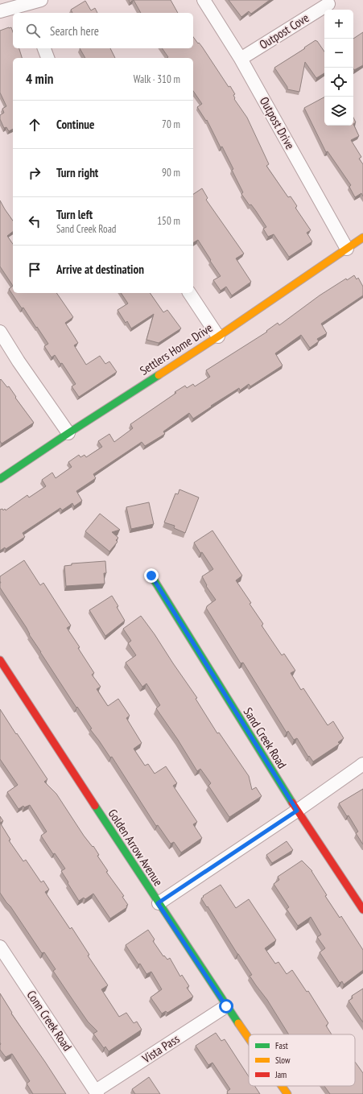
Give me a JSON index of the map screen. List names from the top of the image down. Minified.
{"streets":{"street":["Outpost Cove","Outpost Drive","Settlers Home Drive","Sand Creek Road","Golden Arrow Avenue","Conn Creek Road","Vista Pass"]},"crossings":[["Outpost Cove","Outpost Drive"],["Outpost Drive","Settlers Home Drive"],["Golden Arrow Avenue","Vista Pass"],["Conn Creek Road","Vista Pass"]],"legend":["Fast","Slow","Jam"],"page":{"map_buttons":["+","−"],"search":"Search here","heading":["4 min","Walk · 310 m"],"list":[["Continue","70 m"],["Turn right","90 m"],["Turn left","Sand Creek Road","150 m"],"Arrive at destination"]}}
